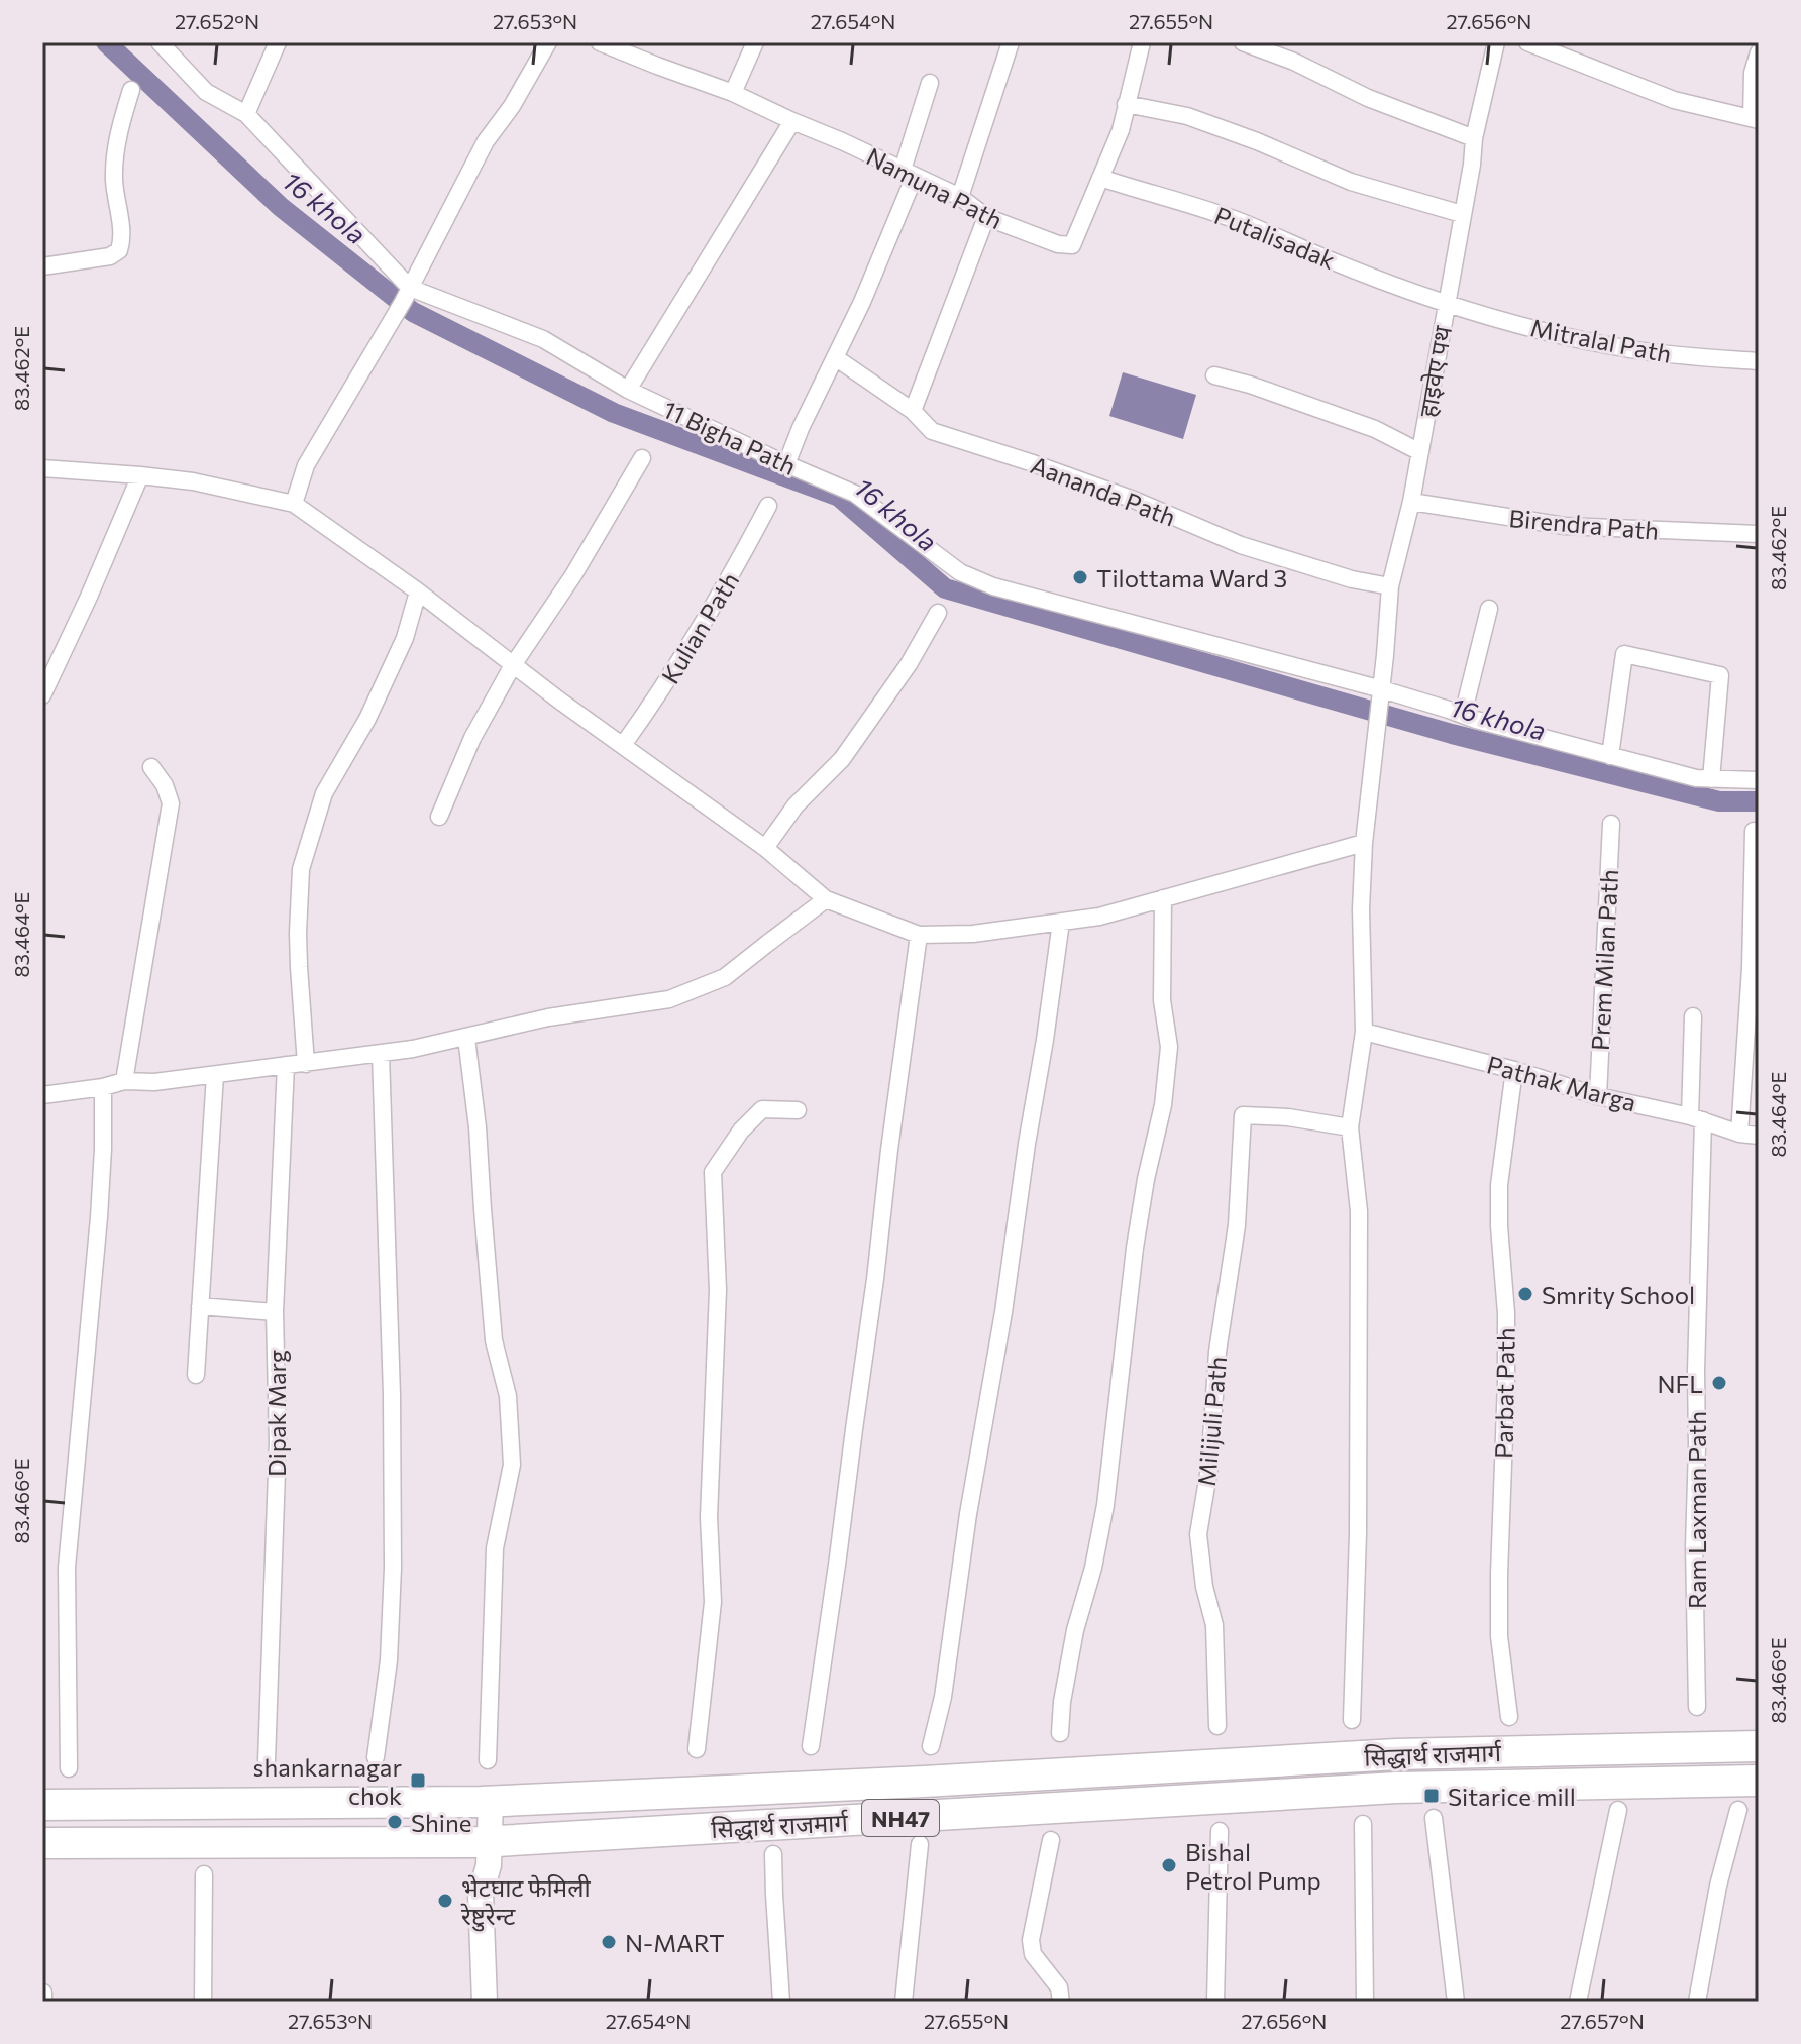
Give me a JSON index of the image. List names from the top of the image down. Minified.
{"streets":{"highway":["सिद्धार्थ राजमार्ग","NH47"],"street":["Namuna Path","Putalisadak","Mitralal Path","हाइवेए पथ","11 Bigha Path","Aananda Path","Birendra Path","Kulian Path","Prem Milan Path","Pathak Marga","Parbat Path","Dipak Marg","Milijuli Path","Ram Laxman Path"]},"crossings":[["Namuna Path","Putalisadak"],["Putalisadak","Mitralal Path"],["Putalisadak","हाइवेए पथ"],["Mitralal Path","हाइवेए पथ"],["हाइवेए पथ","11 Bigha Path"],["हाइवेए पथ","Aananda Path"],["हाइवेए पथ","Birendra Path"],["हाइवेए पथ","Pathak Marga"],["हाइवेए पथ","Milijuli Path"],["Prem Milan Path","Pathak Marga"],["Pathak Marga","Parbat Path"],["Pathak Marga","Ram Laxman Path"]],"water":["16 khola"],"places":{"other":["Tilottama Ward 3","Smrity School","NFL","Shine","Bishal Petrol Pump","भेटघाट फेमिली रेष्टुरेन्ट","N-MART"],"transit":["shankarnagar chok","Sitarice mill"]},"coordinates":["27.652°N","27.653°N","27.654°N","27.655°N","27.656°N","83.462°E","83.464°E","83.466°E","27.657°N"]}
